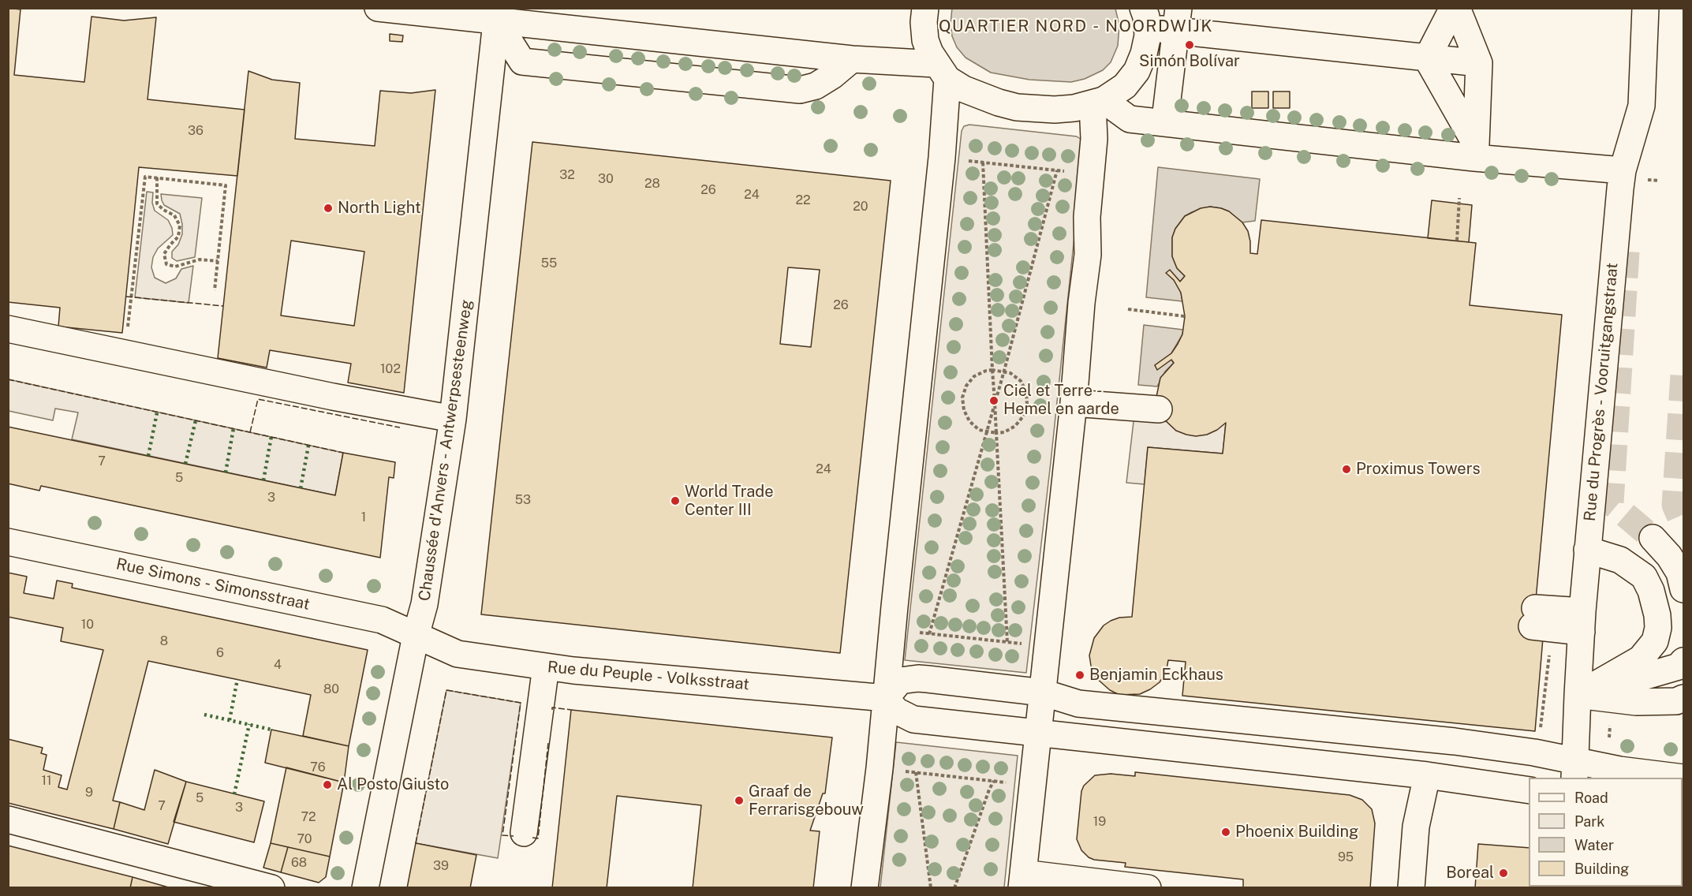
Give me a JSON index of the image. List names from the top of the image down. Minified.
{"streets":{"street":["Rue du Progrès - Vooruitgangstraat","Chaussée d'Anvers - Antwerpsesteenweg","Rue Simons - Simonsstraat","Rue du Peuple - Volksstraat"]},"crossings":[["Chaussée d'Anvers - Antwerpsesteenweg","Rue Simons - Simonsstraat"],["Chaussée d'Anvers - Antwerpsesteenweg","Rue du Peuple - Volksstraat"],["Rue Simons - Simonsstraat","Rue du Peuple - Volksstraat"]],"districts":["QUARTIER NORD - NOORDWIJK"],"places":["Simón Bolívar","North Light","Ciel et Terre - Hemel en aarde","Proximus Towers","World Trade Center III","Benjamin Eckhaus","Al Posto Giusto","Graaf de Ferrarisgebouw","Phoenix Building","Boreal"],"house_numbers":["36","32","30","28","26","24","22","20","55","26","102","7","24","5","3","53","1","10","8","6","4","80","76","11","9","5","7","3","72","19","70","95","68","39"],"legend":["Road","Park","Water","Building"]}
